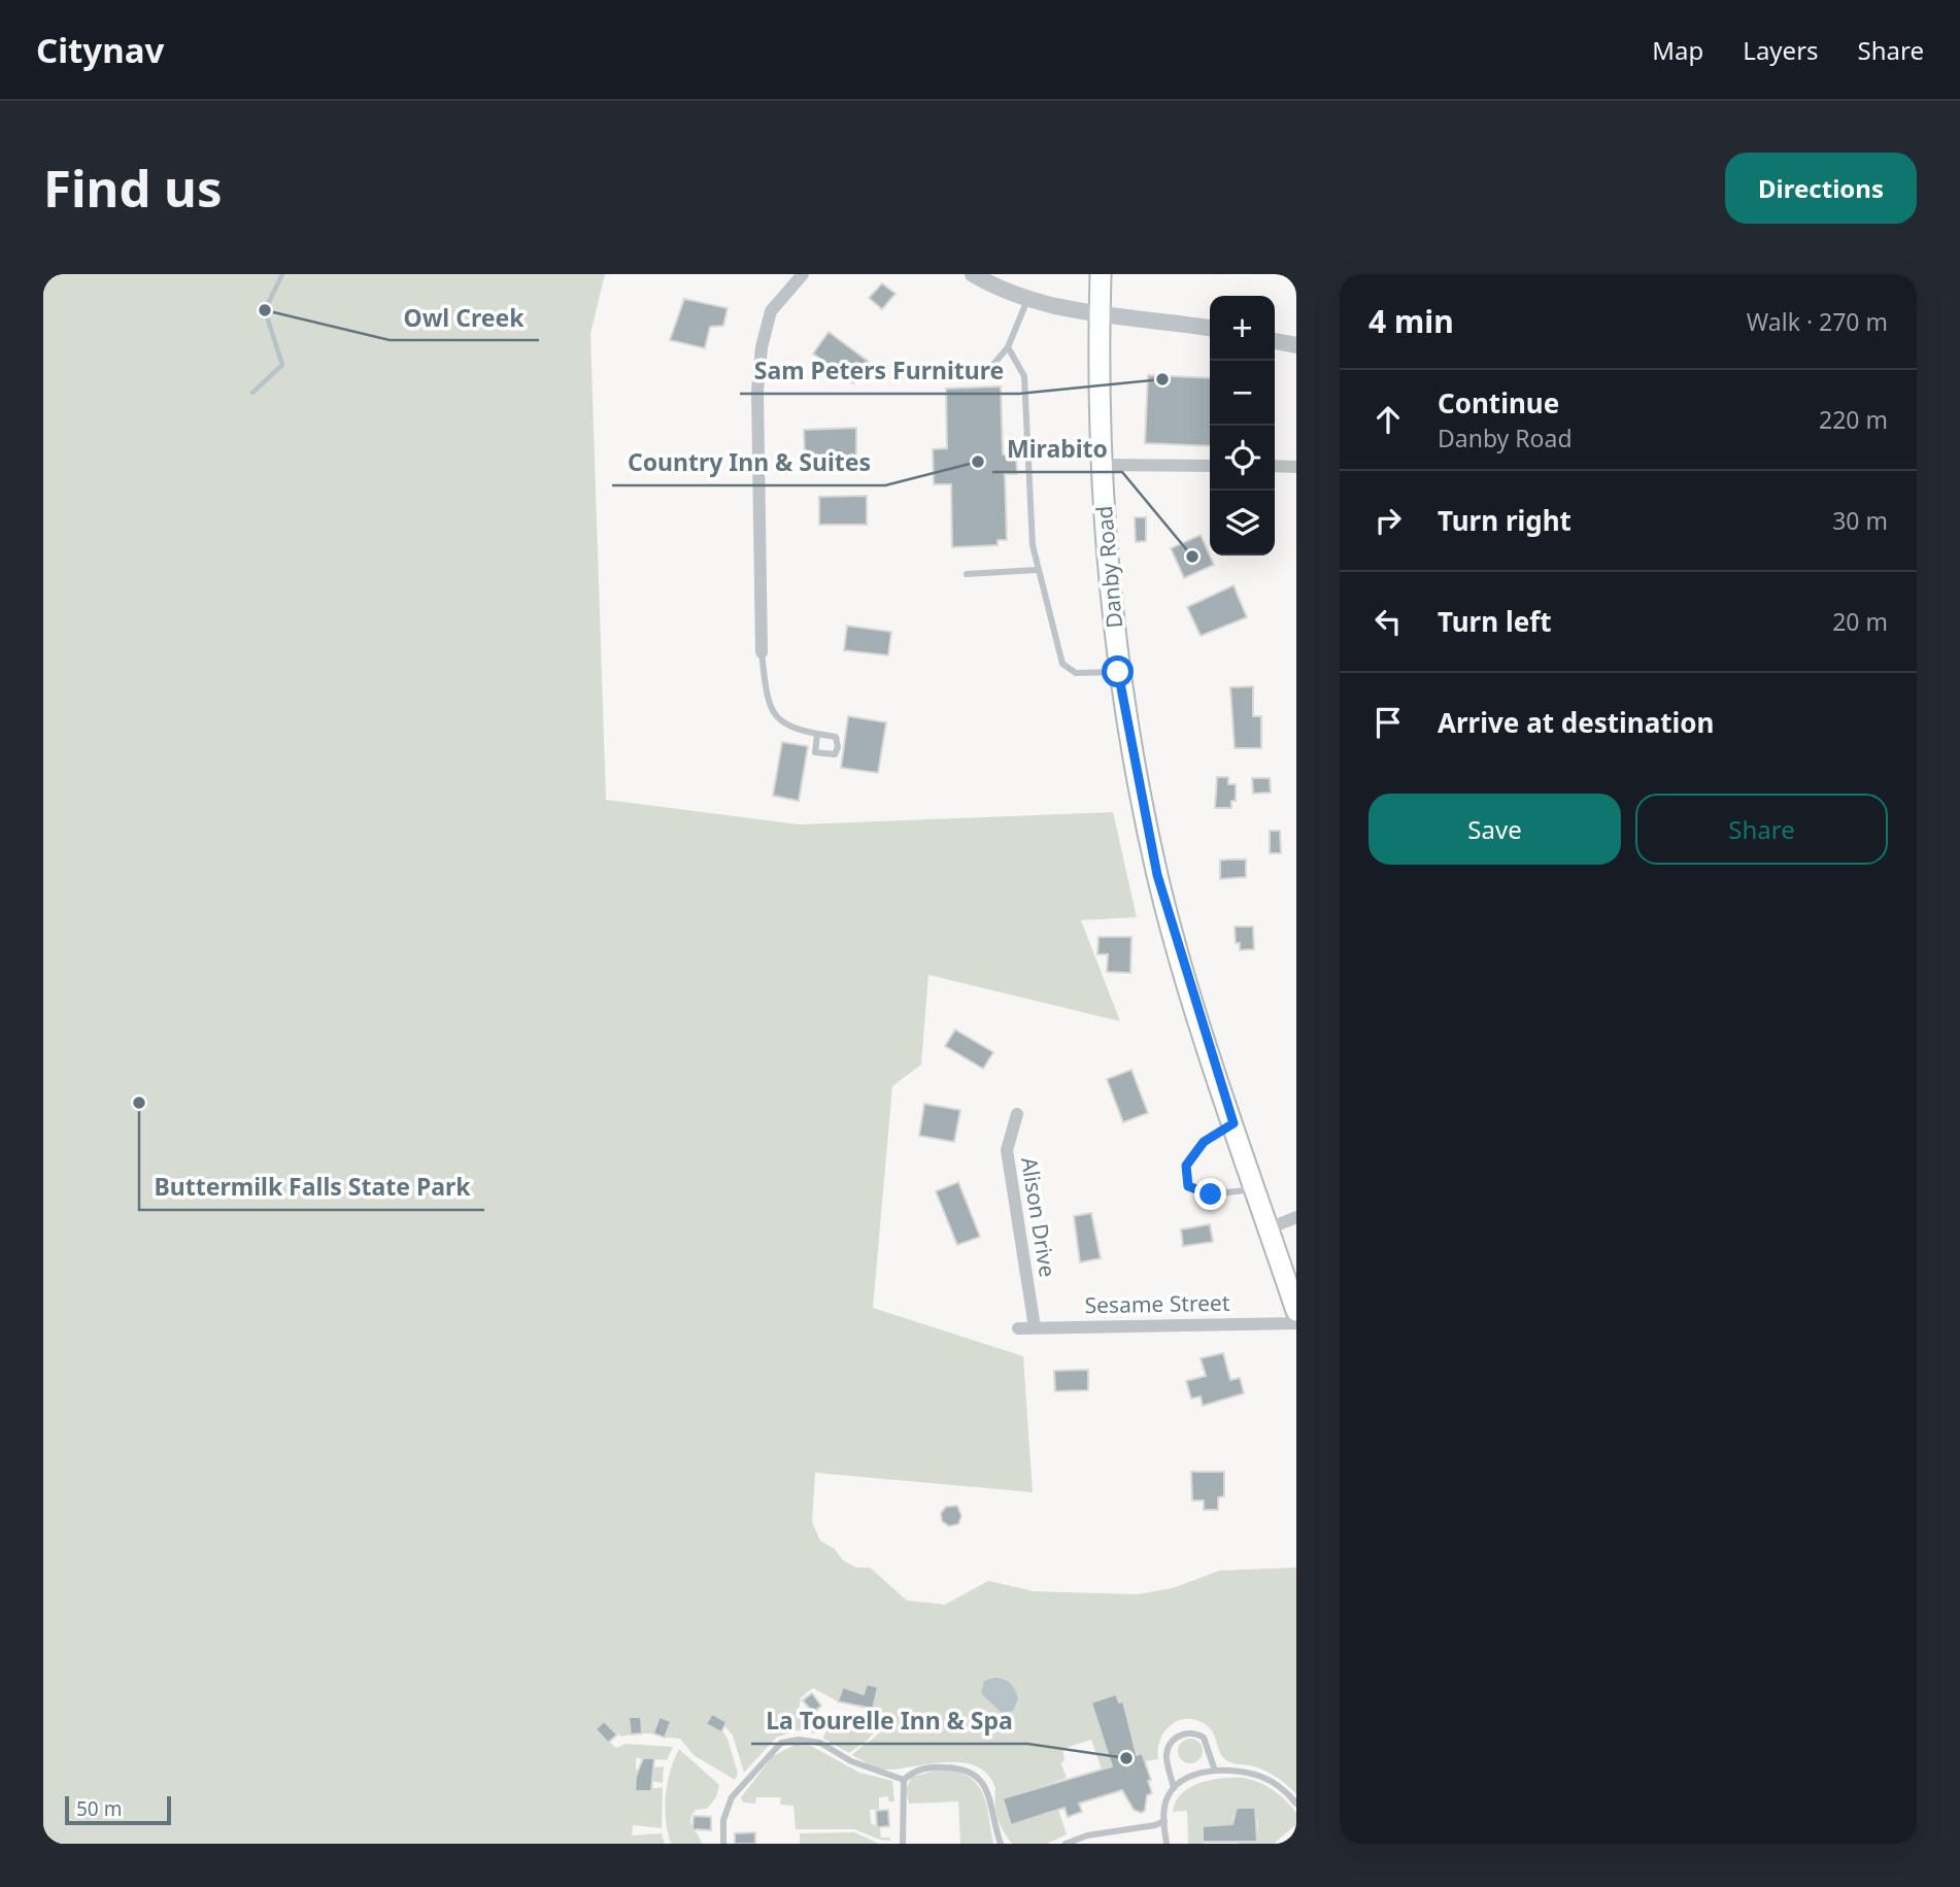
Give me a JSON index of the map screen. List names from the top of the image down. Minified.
{"streets":{"main road":["Danby Road"],"street":["Alison Drive","Sesame Street"]},"crossings":[["Alison Drive","Sesame Street"]],"places":["Owl Creek","Sam Peters Furniture","Country Inn & Suites","Mirabito","Buttermilk Falls State Park","La Tourelle Inn & Spa"],"scale_bar":"50 m","page":{"header":"Citynav","nav":["Map","Layers","Share"],"buttons":["Directions",["Save","Share"]],"title":"Find us","heading":["4 min","Walk · 270 m"],"map_buttons":["+","−"],"list":[["Continue","Danby Road","220 m"],["Turn right","30 m"],["Turn left","20 m"],"Arrive at destination"],"scale":"50 m"}}
